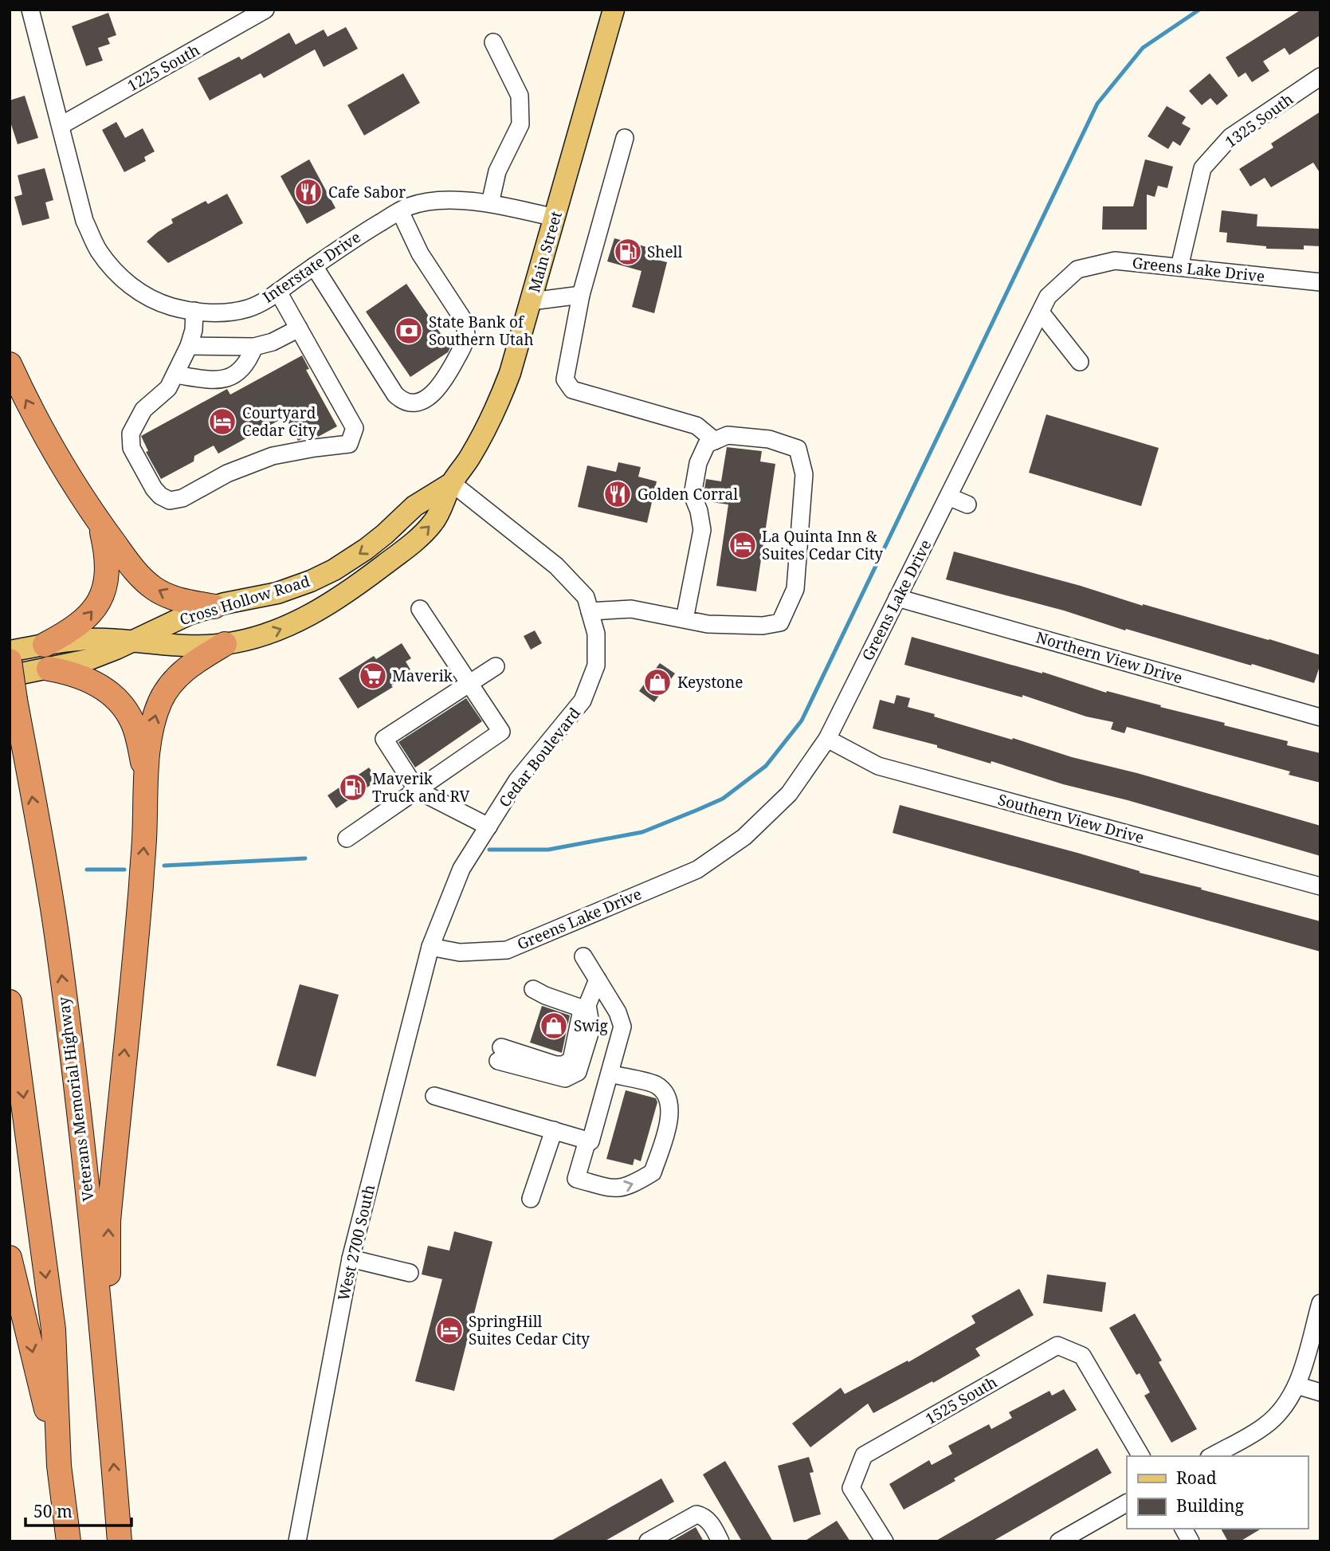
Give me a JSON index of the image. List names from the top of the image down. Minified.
{"streets":{"highway":["Veterans Memorial Highway"],"main road":["Main Street","Cross Hollow Road"],"street":["1225 South","1325 South","Interstate Drive","Greens Lake Drive","Northern View Drive","Cedar Boulevard","Southern View Drive","West 2700 South","1525 South"]},"crossings":[["1225 South","Interstate Drive"],["1325 South","Greens Lake Drive"],["Main Street","Interstate Drive"],["Main Street","Cross Hollow Road"],["Main Street","Cedar Boulevard"],["Greens Lake Drive","Northern View Drive"],["Greens Lake Drive","Cedar Boulevard"],["Greens Lake Drive","Southern View Drive"],["Greens Lake Drive","West 2700 South"],["Cross Hollow Road","Cedar Boulevard"],["Cedar Boulevard","West 2700 South"]],"places":{"restaurant":["Cafe Sabor","Golden Corral"],"fuel station":["Shell","Maverik Truck and RV"],"bank":["State Bank of Southern Utah"],"hotel":["Courtyard Cedar City","La Quinta Inn & Suites Cedar City","SpringHill Suites Cedar City"],"supermarket":["Maverik"],"shop":["Keystone","Swig"]},"legend":["Road","Building"],"scale_bar":"50 m"}
